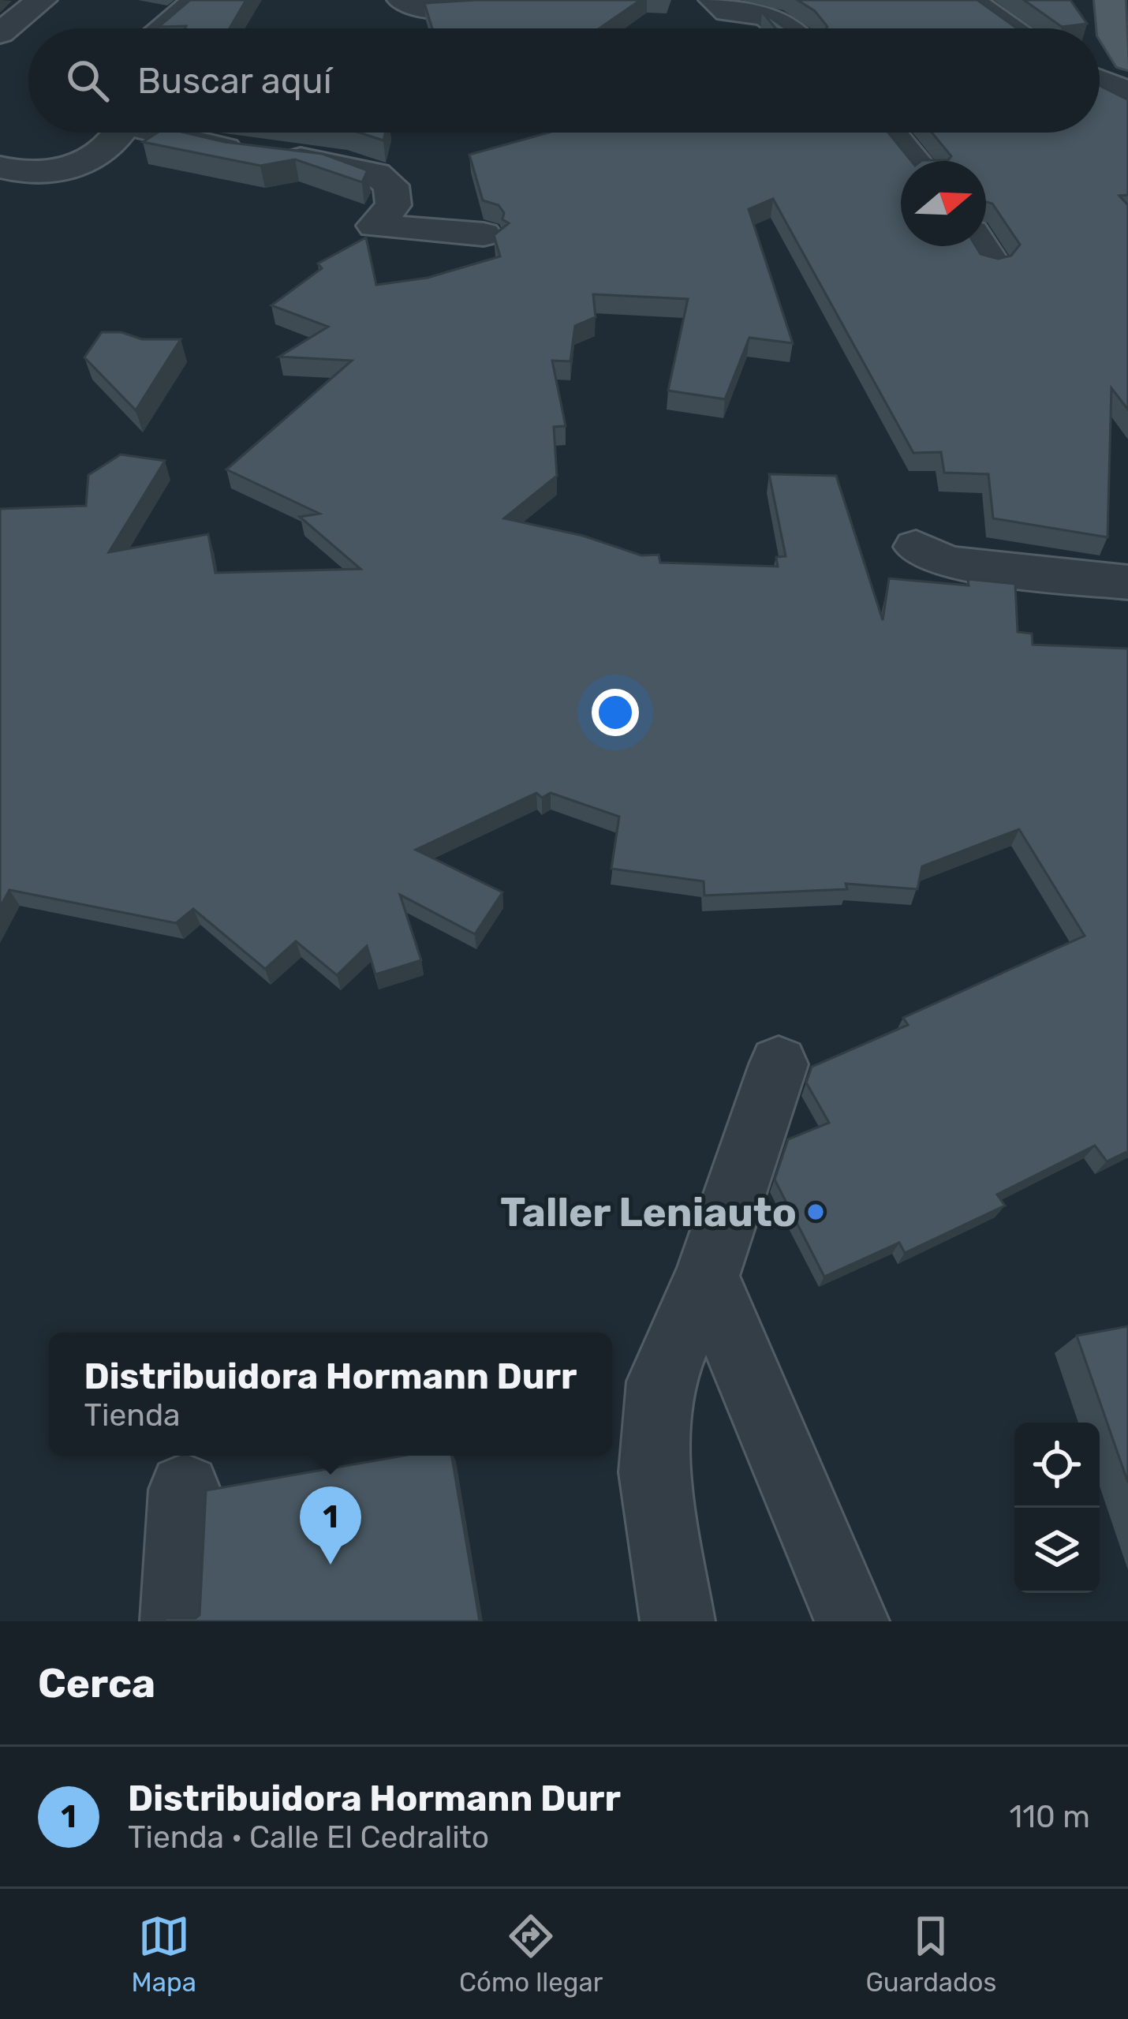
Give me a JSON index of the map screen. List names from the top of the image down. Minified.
{"places":["Taller Leniauto"],"north":"right","page":{"search":"Buscar aquí","popup":["Distribuidora Hormann Durr","Tienda"],"pins":"1","heading":"Cerca","list":[{"mark":"1","name":"Distribuidora Hormann Durr","note":"Tienda · Calle El Cedralito","value":"110 m"}],"nav":["Mapa","Cómo llegar","Guardados"]}}
